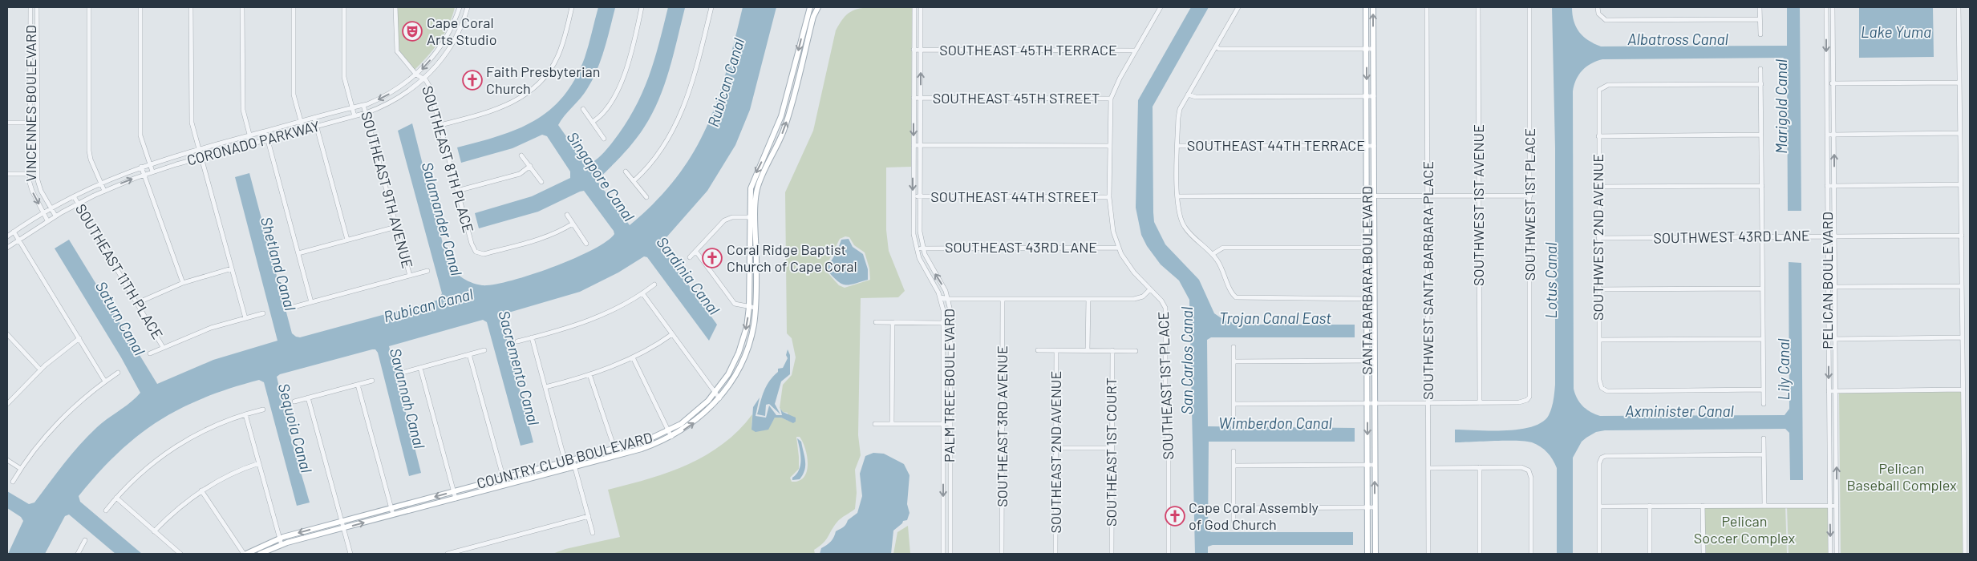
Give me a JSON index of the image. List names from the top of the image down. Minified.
{"streets":{"main road":["SANTA BARBARA BOULEVARD","COUNTRY CLUB BOULEVARD"],"street":["SOUTHEAST 45TH TERRACE","SOUTHEAST 45TH STREET","VINCENNES BOULEVARD","CORONADO PARKWAY","SOUTHEAST 44TH TERRACE","SOUTHEAST 8TH PLACE","SOUTHEAST 9TH AVENUE","SOUTHEAST 44TH STREET","SOUTHWEST 1ST PLACE","SOUTHWEST 1ST AVENUE","SOUTHWEST 2ND AVENUE","SOUTHWEST 43RD LANE","SOUTHEAST 43RD LANE","SOUTHEAST 11TH PLACE","SOUTHWEST SANTA BARBARA PLACE","PELICAN BOULEVARD","PALM TREE BOULEVARD","SOUTHEAST 1ST PLACE","SOUTHEAST 3RD AVENUE","SOUTHEAST 2ND AVENUE","SOUTHEAST 1ST COURT"]},"crossings":[["SOUTHEAST 45TH TERRACE","PALM TREE BOULEVARD"],["SOUTHEAST 45TH TERRACE","SOUTHEAST 1ST PLACE"],["SOUTHEAST 45TH STREET","PALM TREE BOULEVARD"],["SOUTHEAST 45TH STREET","SOUTHEAST 1ST PLACE"],["VINCENNES BOULEVARD","CORONADO PARKWAY"],["CORONADO PARKWAY","SOUTHEAST 8TH PLACE"],["CORONADO PARKWAY","SOUTHEAST 9TH AVENUE"],["CORONADO PARKWAY","SOUTHEAST 11TH PLACE"],["SOUTHEAST 44TH TERRACE","SANTA BARBARA BOULEVARD"],["SOUTHEAST 44TH STREET","PALM TREE BOULEVARD"],["SOUTHEAST 44TH STREET","SOUTHEAST 1ST PLACE"],["SOUTHWEST 1ST PLACE","SOUTHWEST 1ST AVENUE"],["SOUTHWEST 2ND AVENUE","SOUTHWEST 43RD LANE"],["SOUTHWEST 43RD LANE","PELICAN BOULEVARD"],["SOUTHEAST 43RD LANE","PALM TREE BOULEVARD"],["SOUTHEAST 43RD LANE","SOUTHEAST 1ST PLACE"]],"water":["Lake Yuma","Albatross Canal","Rubican Canal","Marigold Canal","Singapore Canal","Salamander Canal","Shetland Canal","Sardinia Canal","Lotus Canal","Saturn Canal","Trojan Canal East","San Carlos Canal","Sacremento Canal","Lily Canal","Savannah Canal","Axminister Canal","Wimberdon Canal","Sequoia Canal"],"parks":["Pelican Baseball Complex","Pelican Soccer Complex"],"places":{"theatre":["Cape Coral Arts Studio"],"church":["Faith Presbyterian Church","Coral Ridge Baptist Church of Cape Coral","Cape Coral Assembly of God Church"]}}
